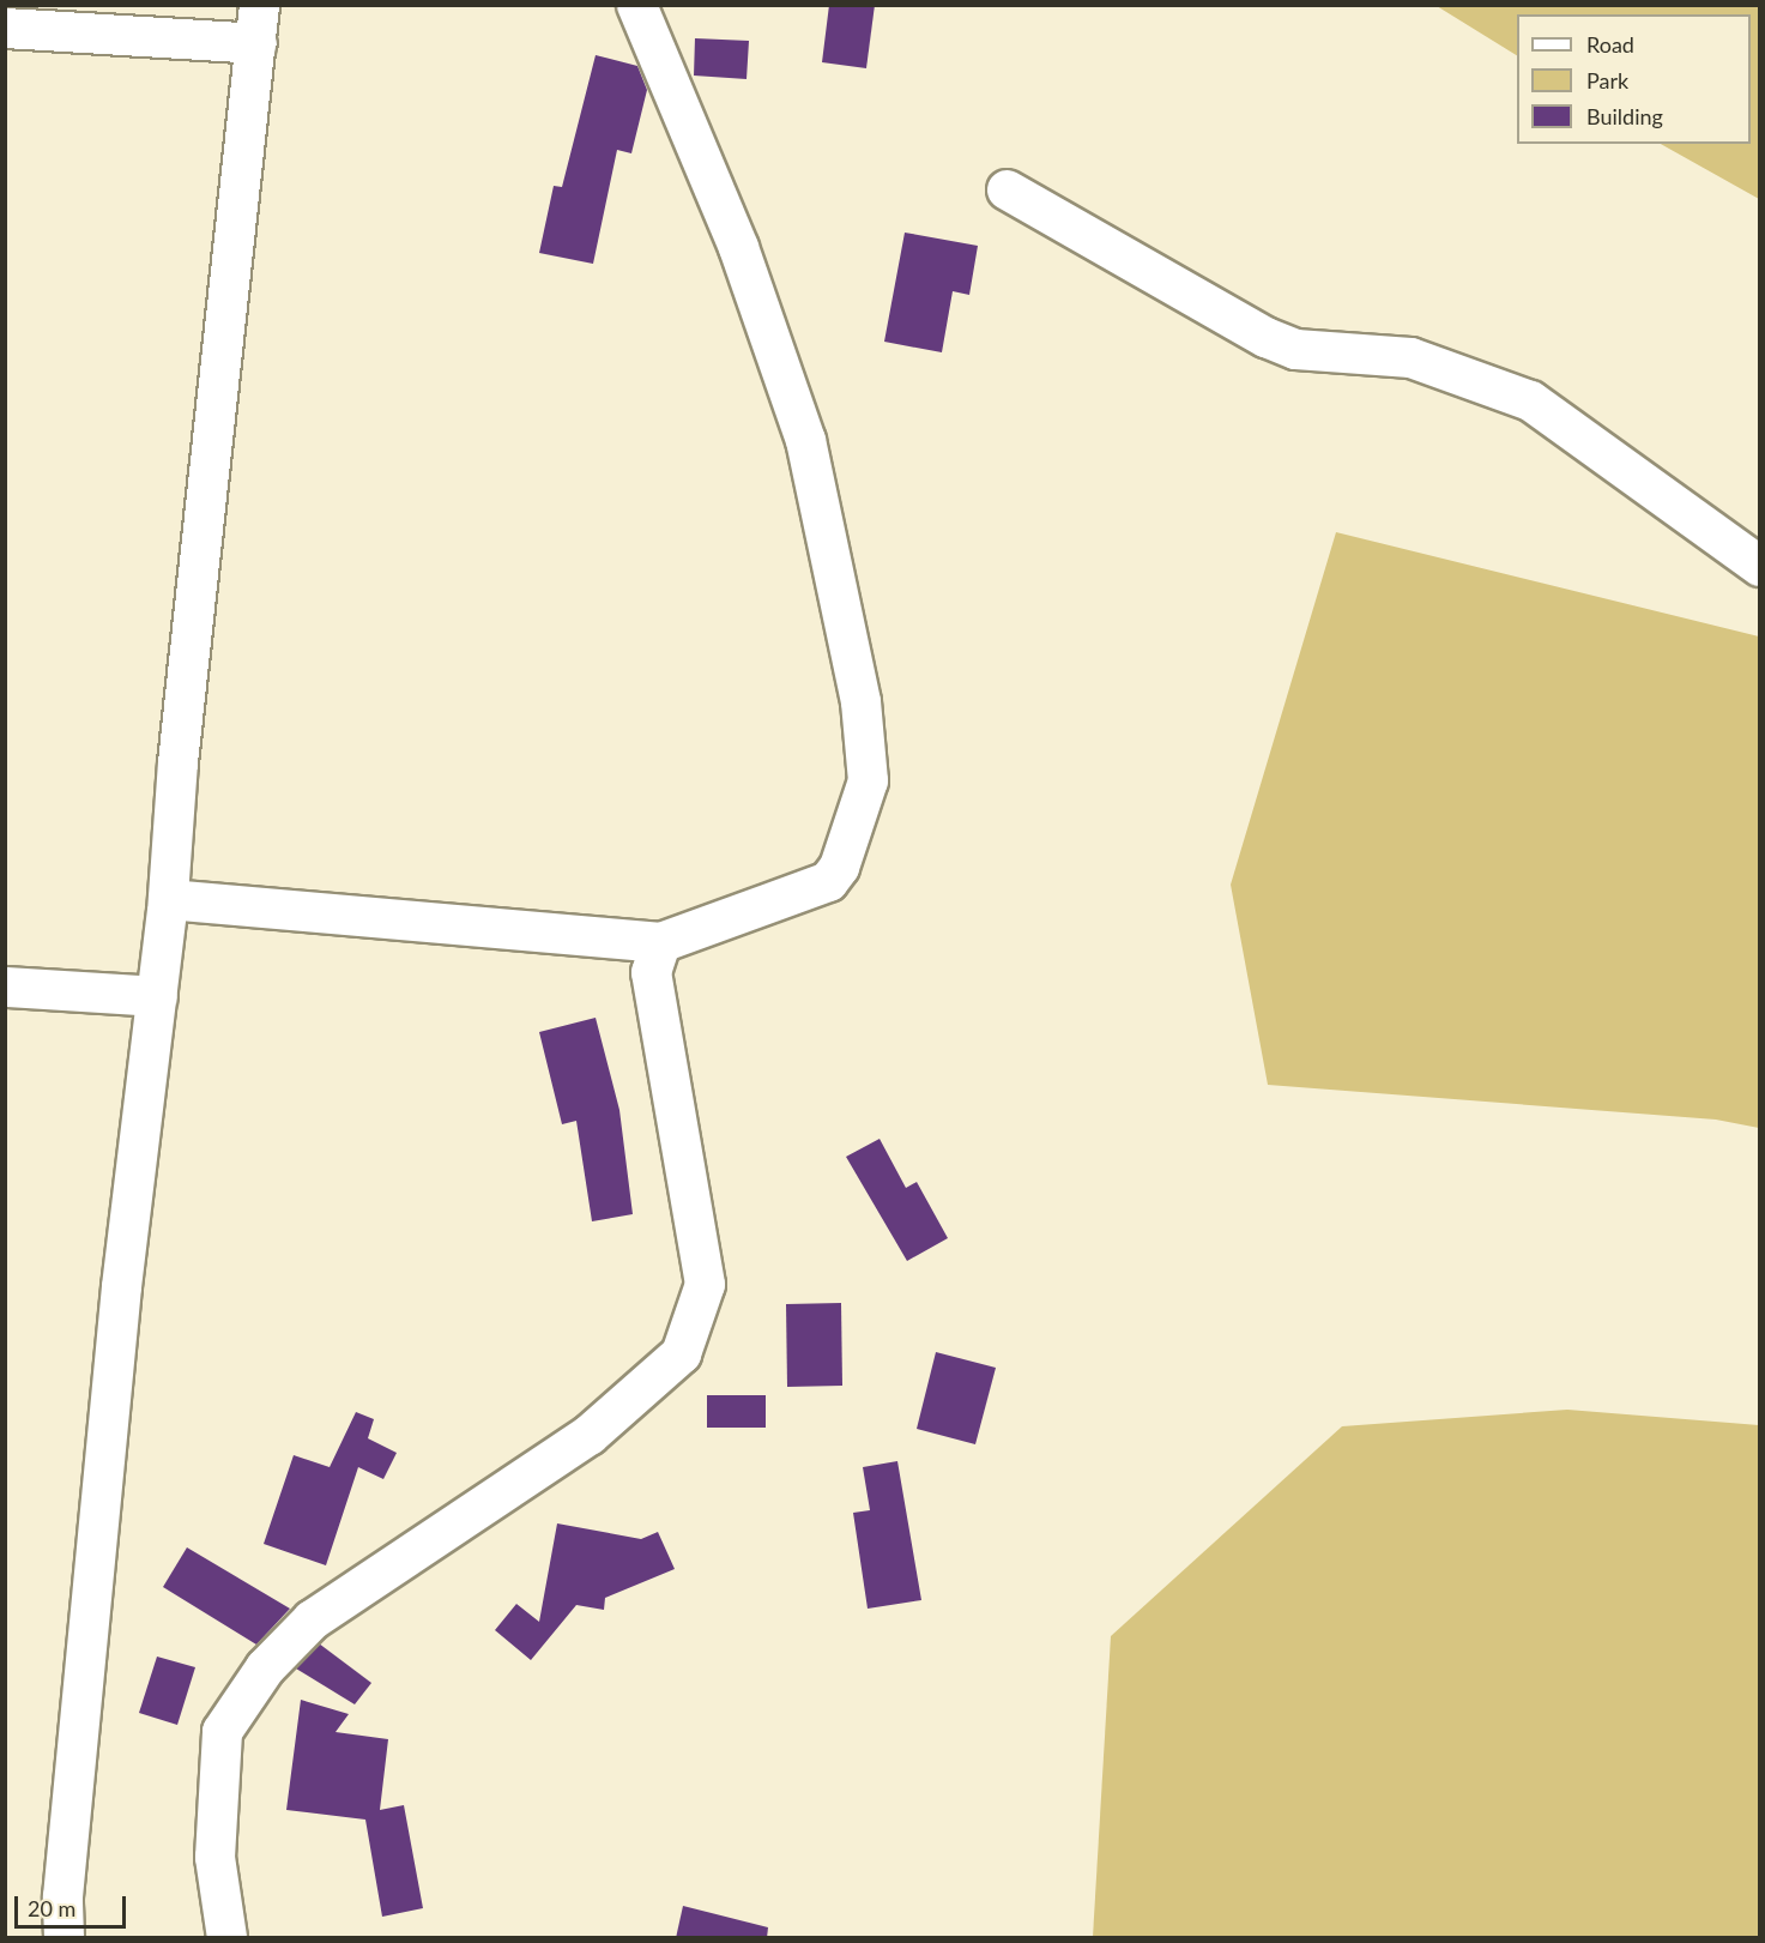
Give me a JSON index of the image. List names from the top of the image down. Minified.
{"legend":["Road","Park","Building"],"scale_bar":"20 m"}
